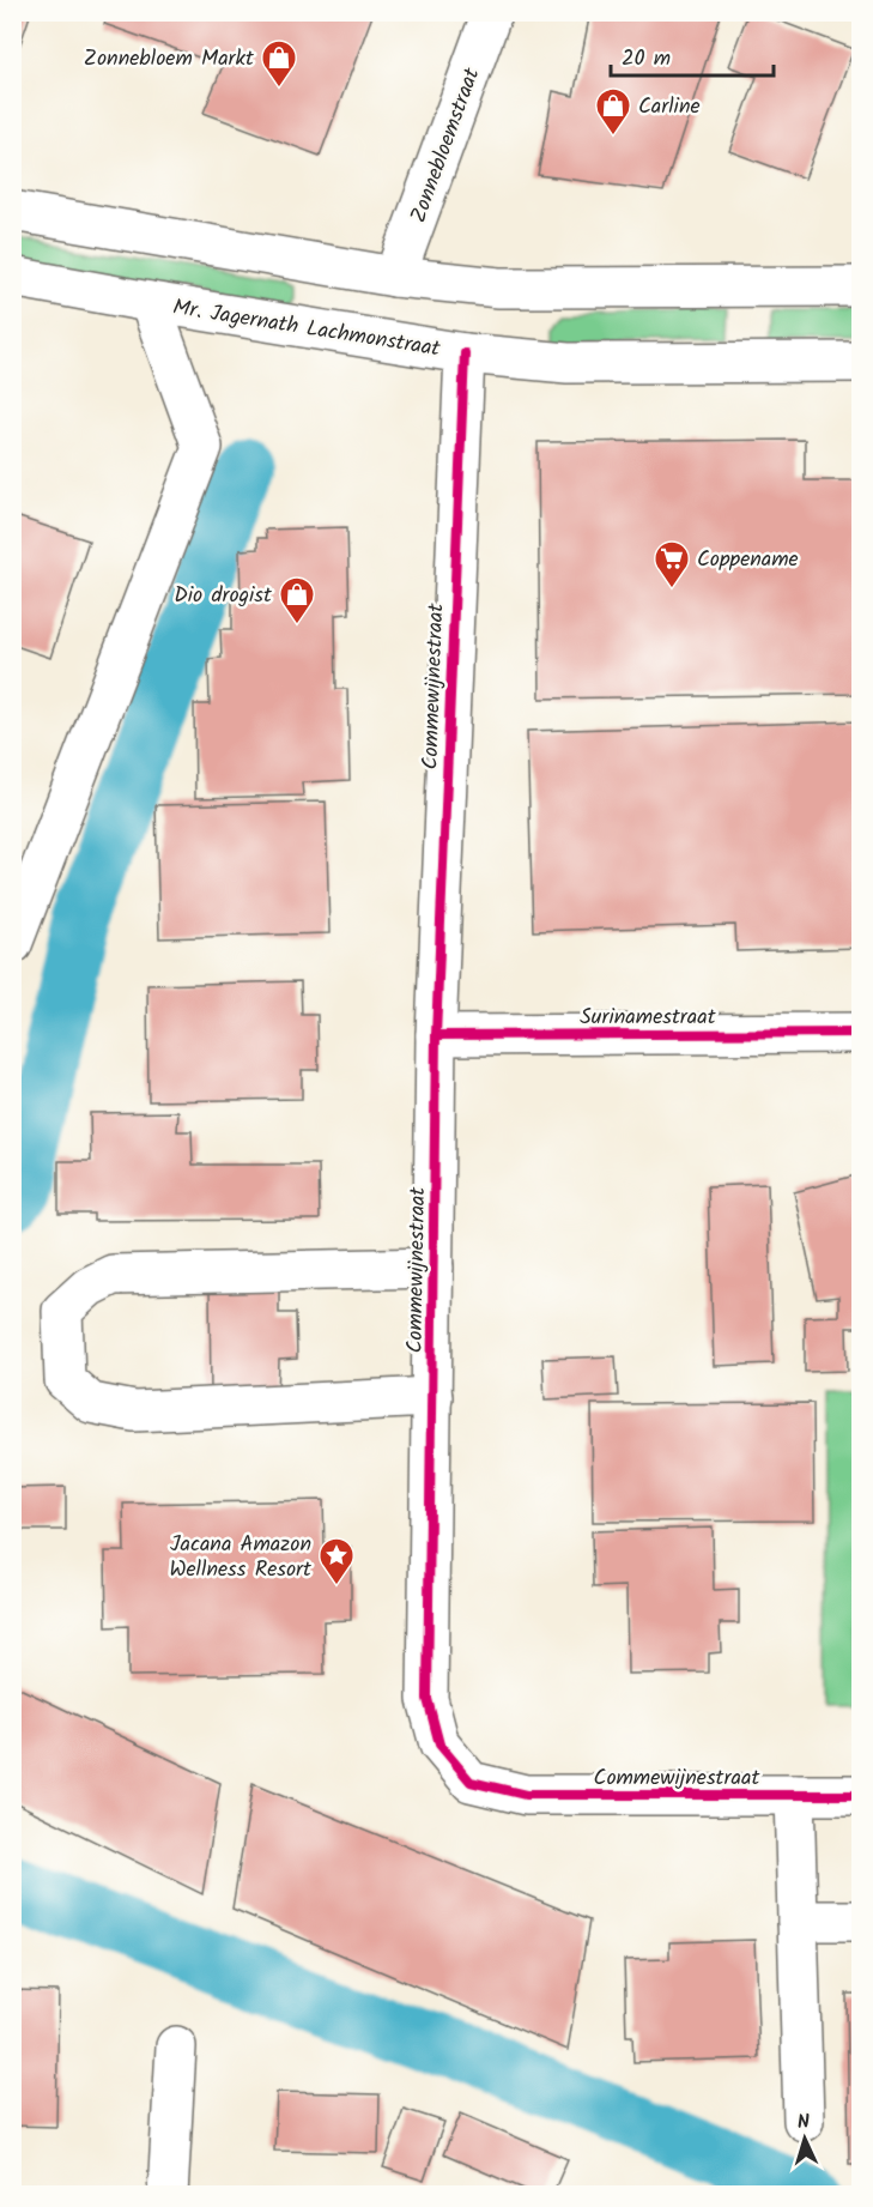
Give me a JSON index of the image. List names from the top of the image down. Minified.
{"streets":{"street":["Zonnebloemstraat","Mr. Jagernath Lachmonstraat","Commewijnestraat","Surinamestraat"]},"crossings":[["Mr. Jagernath Lachmonstraat","Commewijnestraat"],["Commewijnestraat","Surinamestraat"]],"places":{"shop":["Zonnebloem Markt","Carline","Dio drogist"],"supermarket":["Coppename"],"place":["Jacana Amazon Wellness Resort"]},"scale_bar":"20 m","north":"top"}
